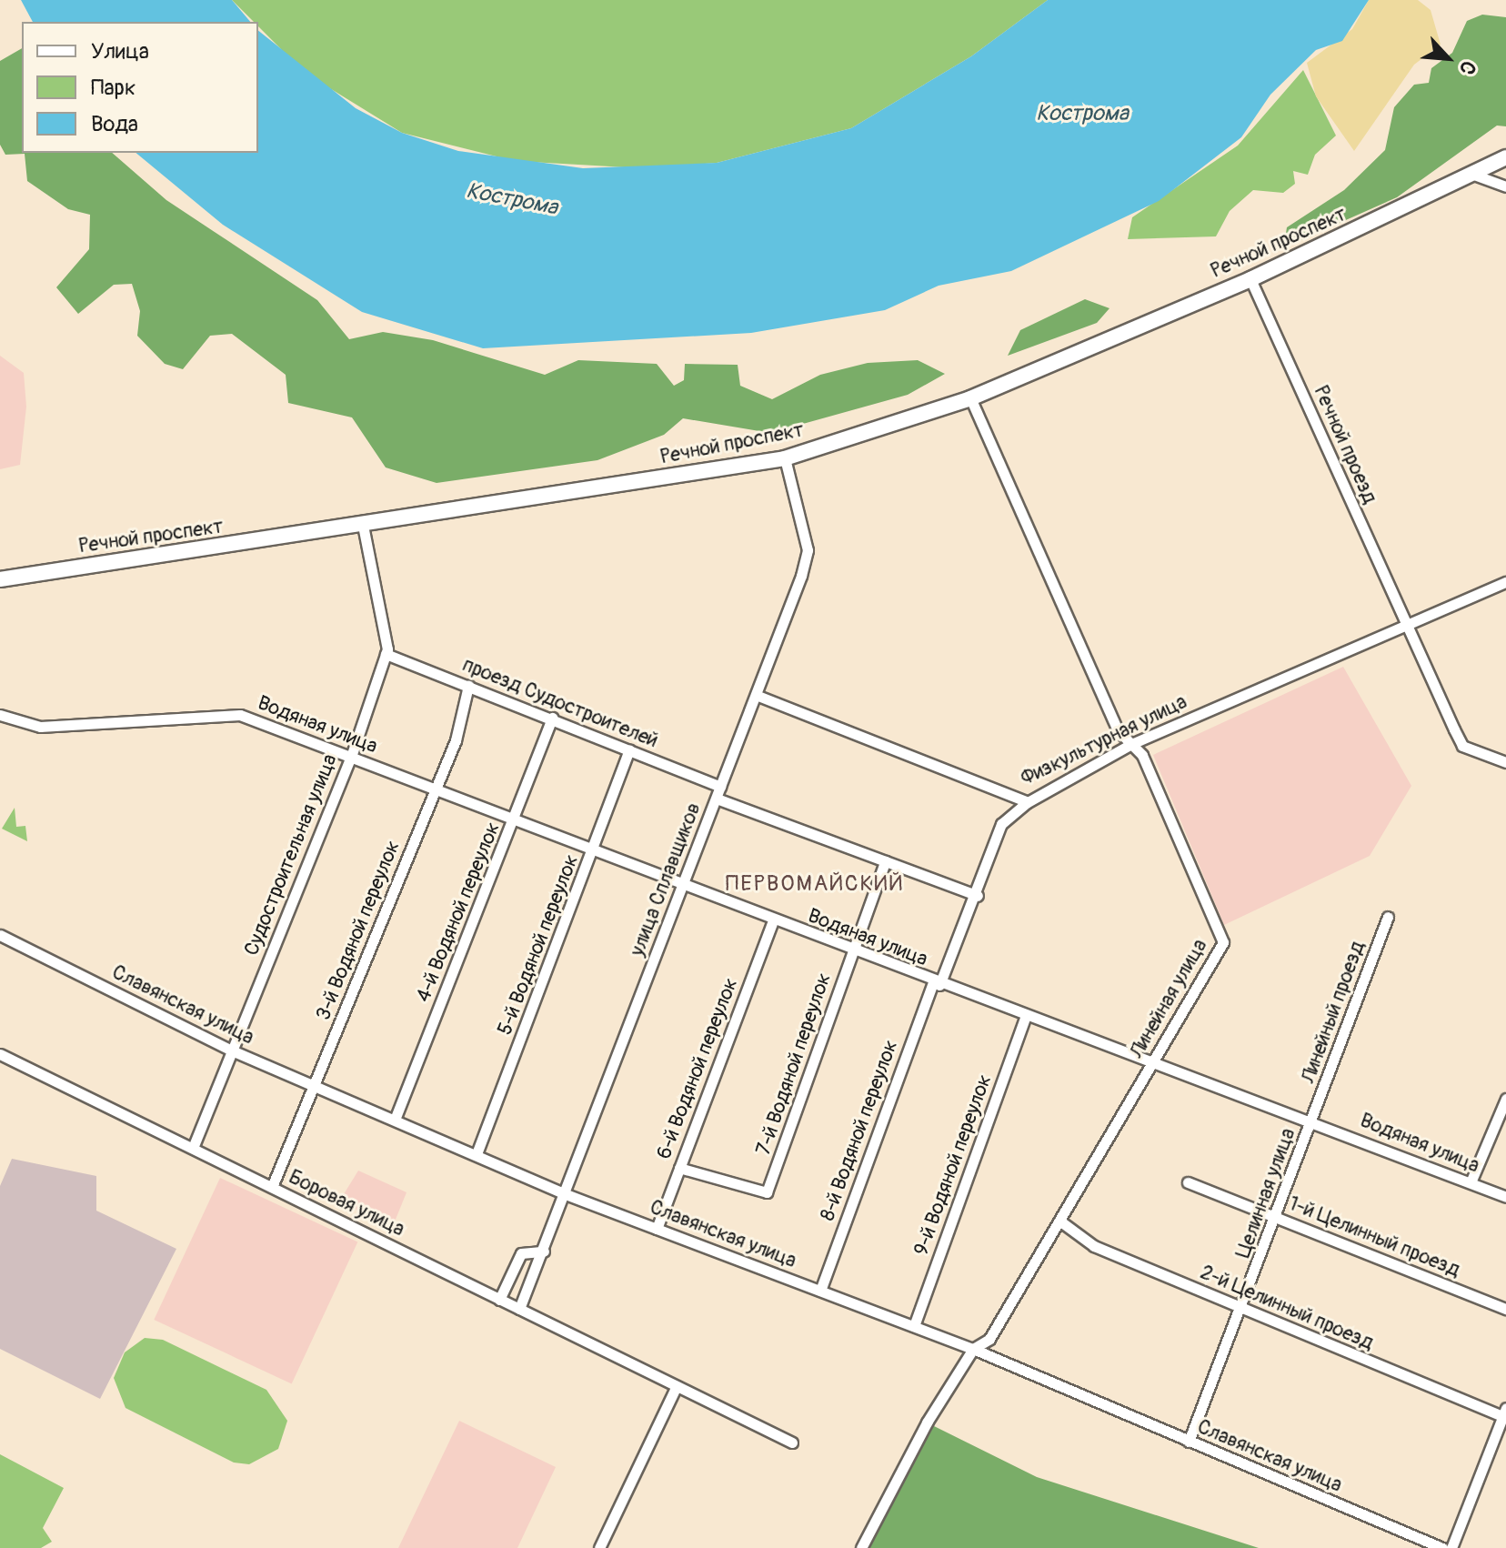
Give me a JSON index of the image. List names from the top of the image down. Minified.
{"streets":{"street":["Речной проспект","Речной проезд","проезд Судостроителей","Водяная улица","Физкультурная улица","Судостроительная улица","улица Сплавщиков","4-й Водяной переулок","3-й Водяной переулок","5-й Водяной переулок","Линейная улица","Славянская улица","Линейный проезд","7-й Водяной переулок","6-й Водяной переулок","8-й Водяной переулок","9-й Водяной переулок","Целинная улица","Боровая улица","1-й Целинный проезд","2-й Целинный проезд"]},"crossings":[["Речной проспект","Речной проезд"],["Речной проспект","Судостроительная улица"],["Речной проспект","улица Сплавщиков"],["Речной проспект","Линейная улица"],["Речной проезд","Физкультурная улица"],["проезд Судостроителей","Судостроительная улица"],["проезд Судостроителей","улица Сплавщиков"],["проезд Судостроителей","4-й Водяной переулок"],["проезд Судостроителей","3-й Водяной переулок"],["проезд Судостроителей","5-й Водяной переулок"],["Водяная улица","Судостроительная улица"],["Водяная улица","улица Сплавщиков"],["Водяная улица","4-й Водяной переулок"],["Водяная улица","3-й Водяной переулок"],["Водяная улица","5-й Водяной переулок"],["Водяная улица","Линейная улица"],["Водяная улица","Линейный проезд"],["Водяная улица","7-й Водяной переулок"],["Водяная улица","6-й Водяной переулок"],["Водяная улица","8-й Водяной переулок"],["Водяная улица","9-й Водяной переулок"],["Водяная улица","Целинная улица"],["Физкультурная улица","улица Сплавщиков"],["Физкультурная улица","Линейная улица"],["Физкультурная улица","8-й Водяной переулок"],["Судостроительная улица","Славянская улица"],["Судостроительная улица","Боровая улица"],["улица Сплавщиков","Славянская улица"],["улица Сплавщиков","Боровая улица"],["4-й Водяной переулок","Славянская улица"],["3-й Водяной переулок","Славянская улица"],["3-й Водяной переулок","Боровая улица"],["5-й Водяной переулок","Славянская улица"],["Линейная улица","Славянская улица"],["Линейная улица","2-й Целинный проезд"],["Славянская улица","6-й Водяной переулок"],["Славянская улица","8-й Водяной переулок"],["Славянская улица","9-й Водяной переулок"],["Славянская улица","Целинная улица"],["Линейный проезд","Целинная улица"],["7-й Водяной переулок","6-й Водяной переулок"],["Целинная улица","1-й Целинный проезд"],["Целинная улица","2-й Целинный проезд"]],"districts":["ПЕРВОМАЙСКИЙ"],"water":["Кострома"],"legend":["Улица","Парк","Вода"],"north":"bottom right"}
